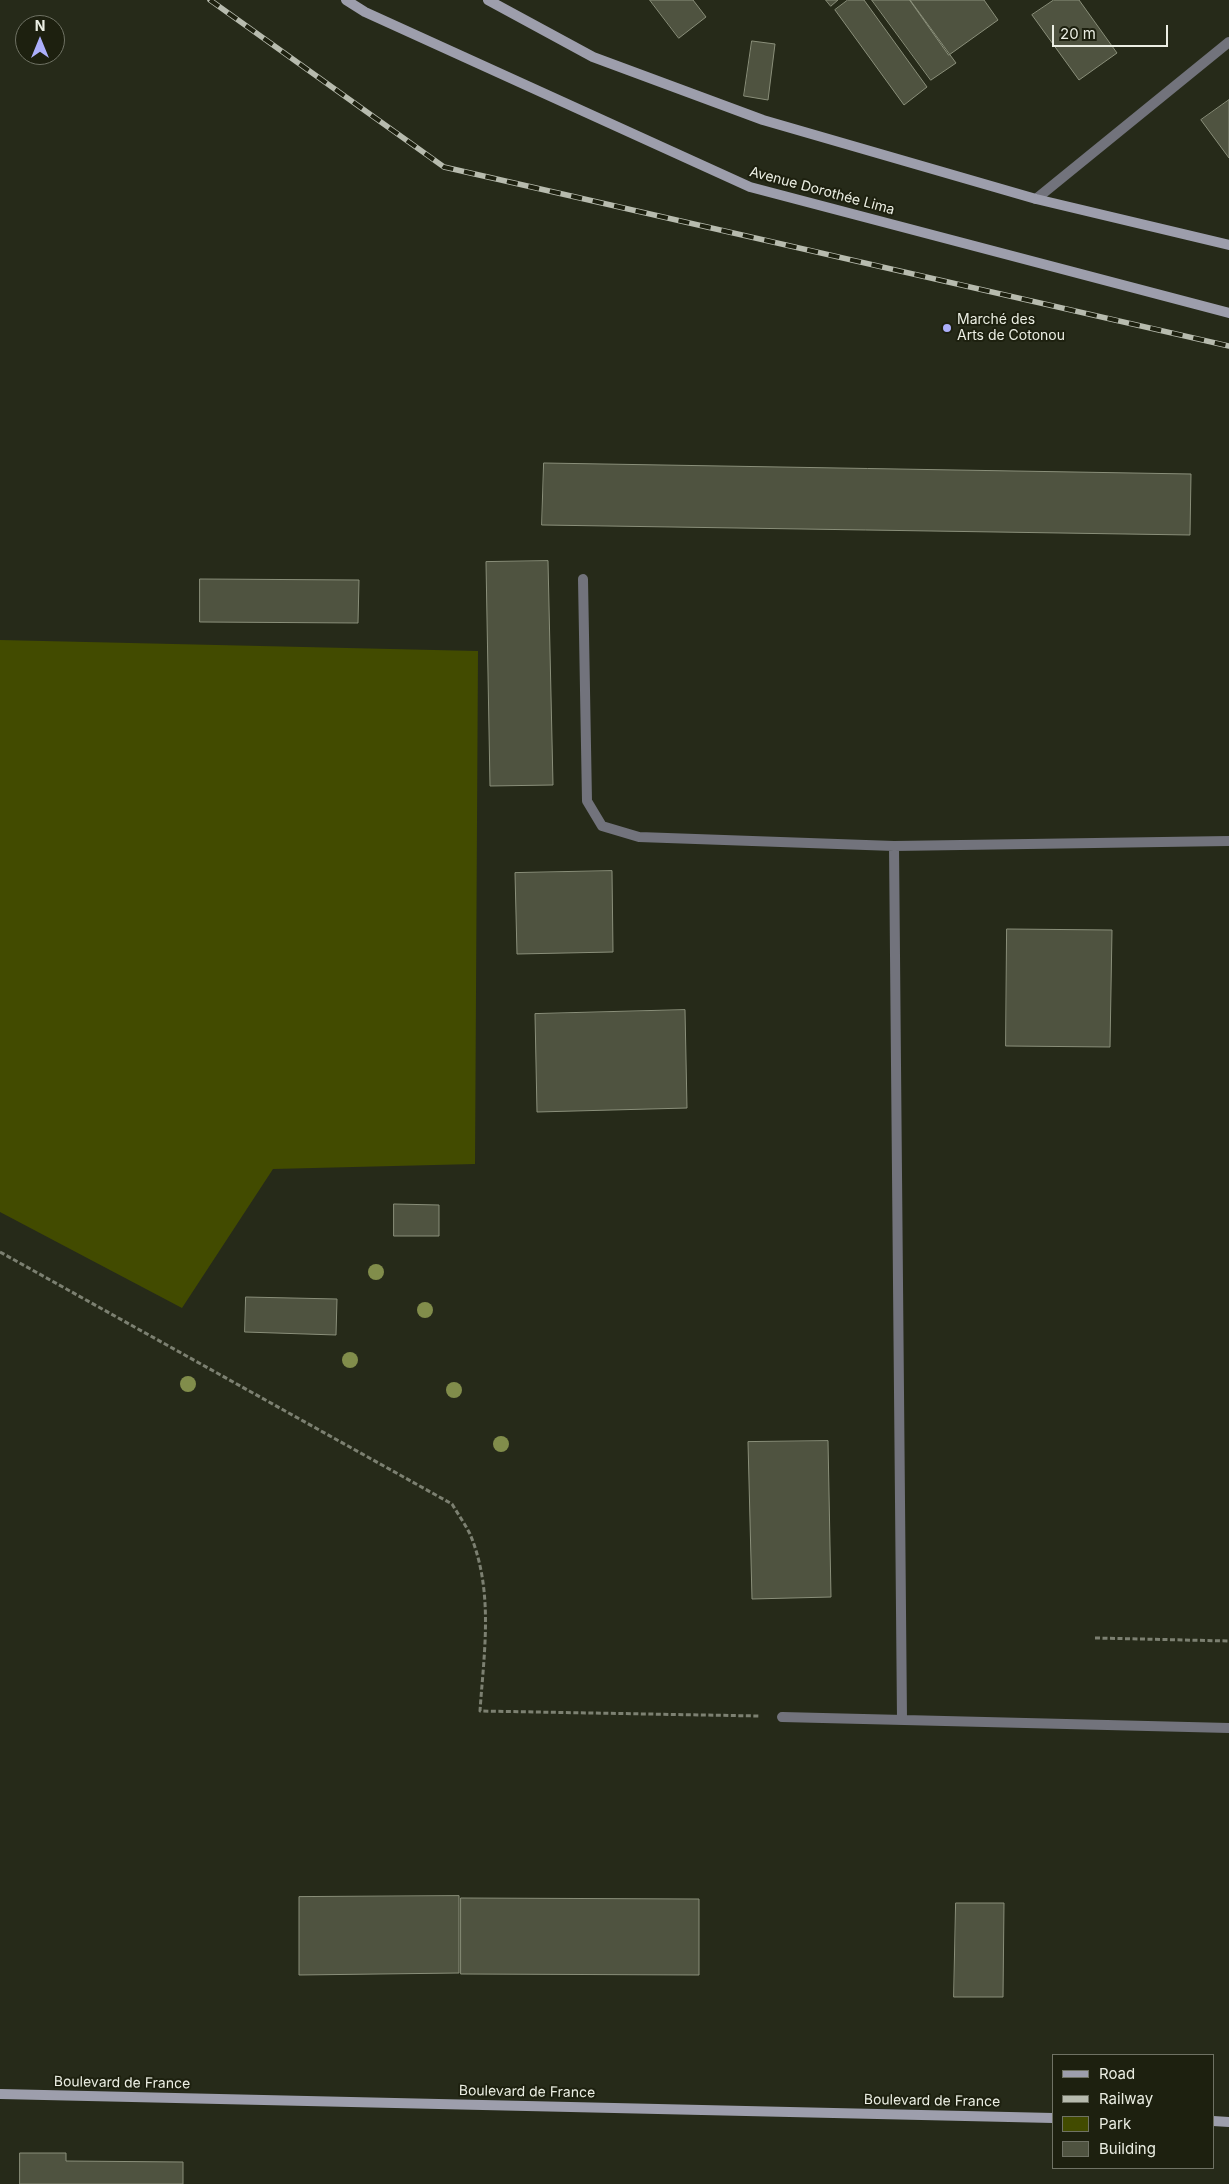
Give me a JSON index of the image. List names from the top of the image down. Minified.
{"streets":{"main road":["Avenue Dorothée Lima","Boulevard de France"]},"places":["Marché des Arts de Cotonou"],"legend":["Road","Railway","Park","Building"],"scale_bar":"20 m","north":"top"}
